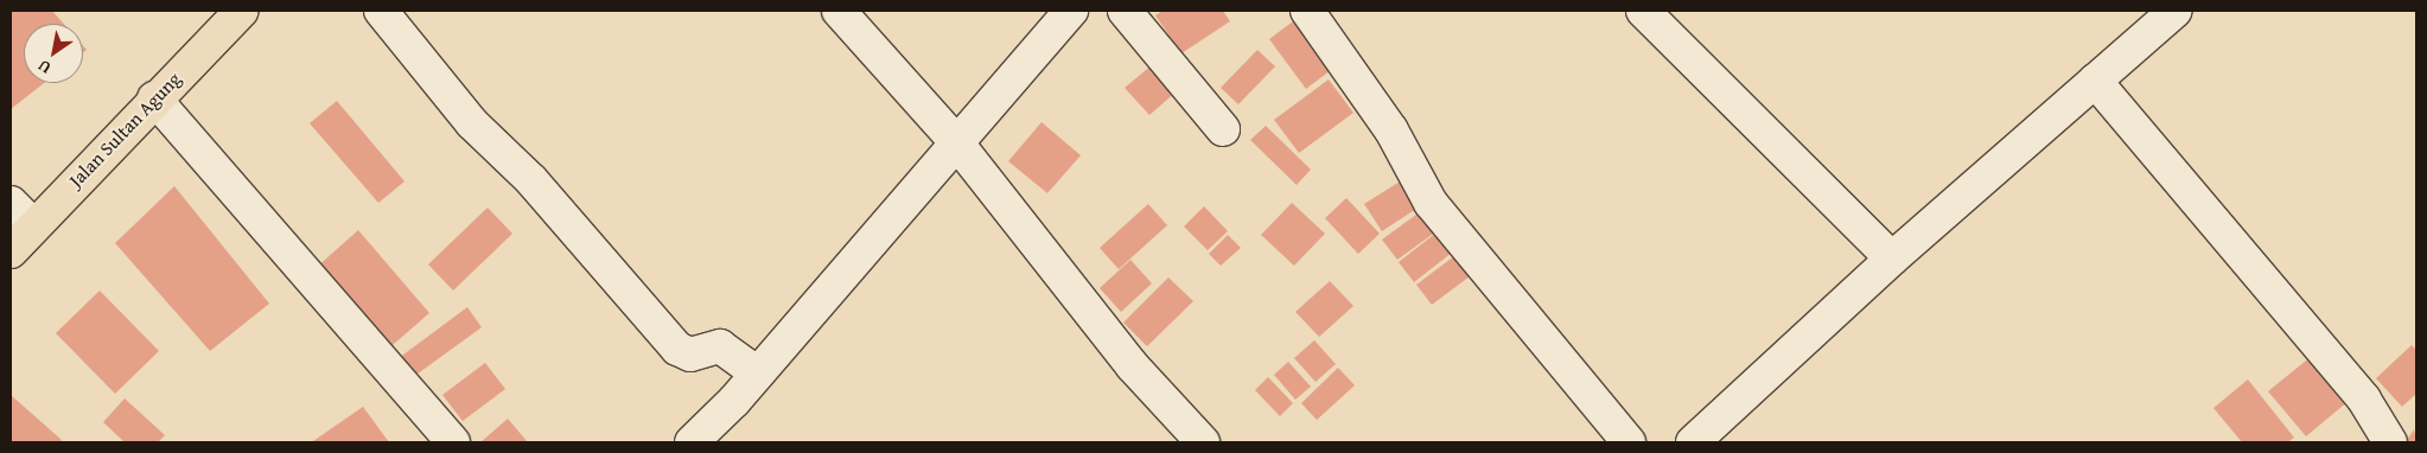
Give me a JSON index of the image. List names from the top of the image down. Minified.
{"streets":{"highway":["Jalan Sultan Agung"]},"north":"bottom left"}
